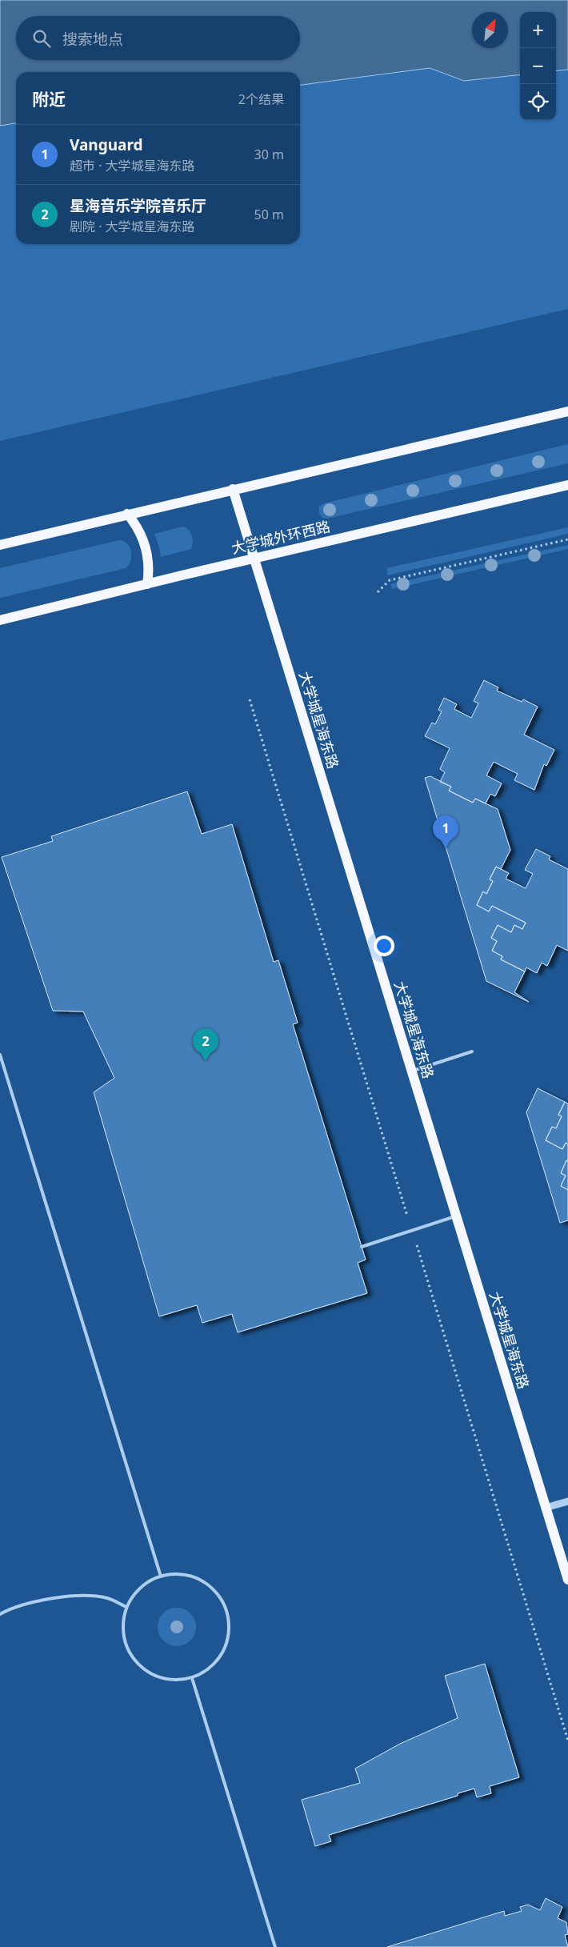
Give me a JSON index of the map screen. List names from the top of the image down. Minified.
{"streets":{"main road":["大学城外环西路","大学城星海东路"]},"crossings":[["大学城外环西路","大学城星海东路"]],"north":"top right","page":{"map_buttons":["+","−"],"search":"搜索地点","heading":["附近","2个结果"],"list":[{"mark":"1","name":"Vanguard","note":"超市 · 大学城星海东路","value":"30 m"},{"mark":"2","name":"星海音乐学院音乐厅","note":"剧院 · 大学城星海东路","value":"50 m"}],"pins":["1","2"]}}
